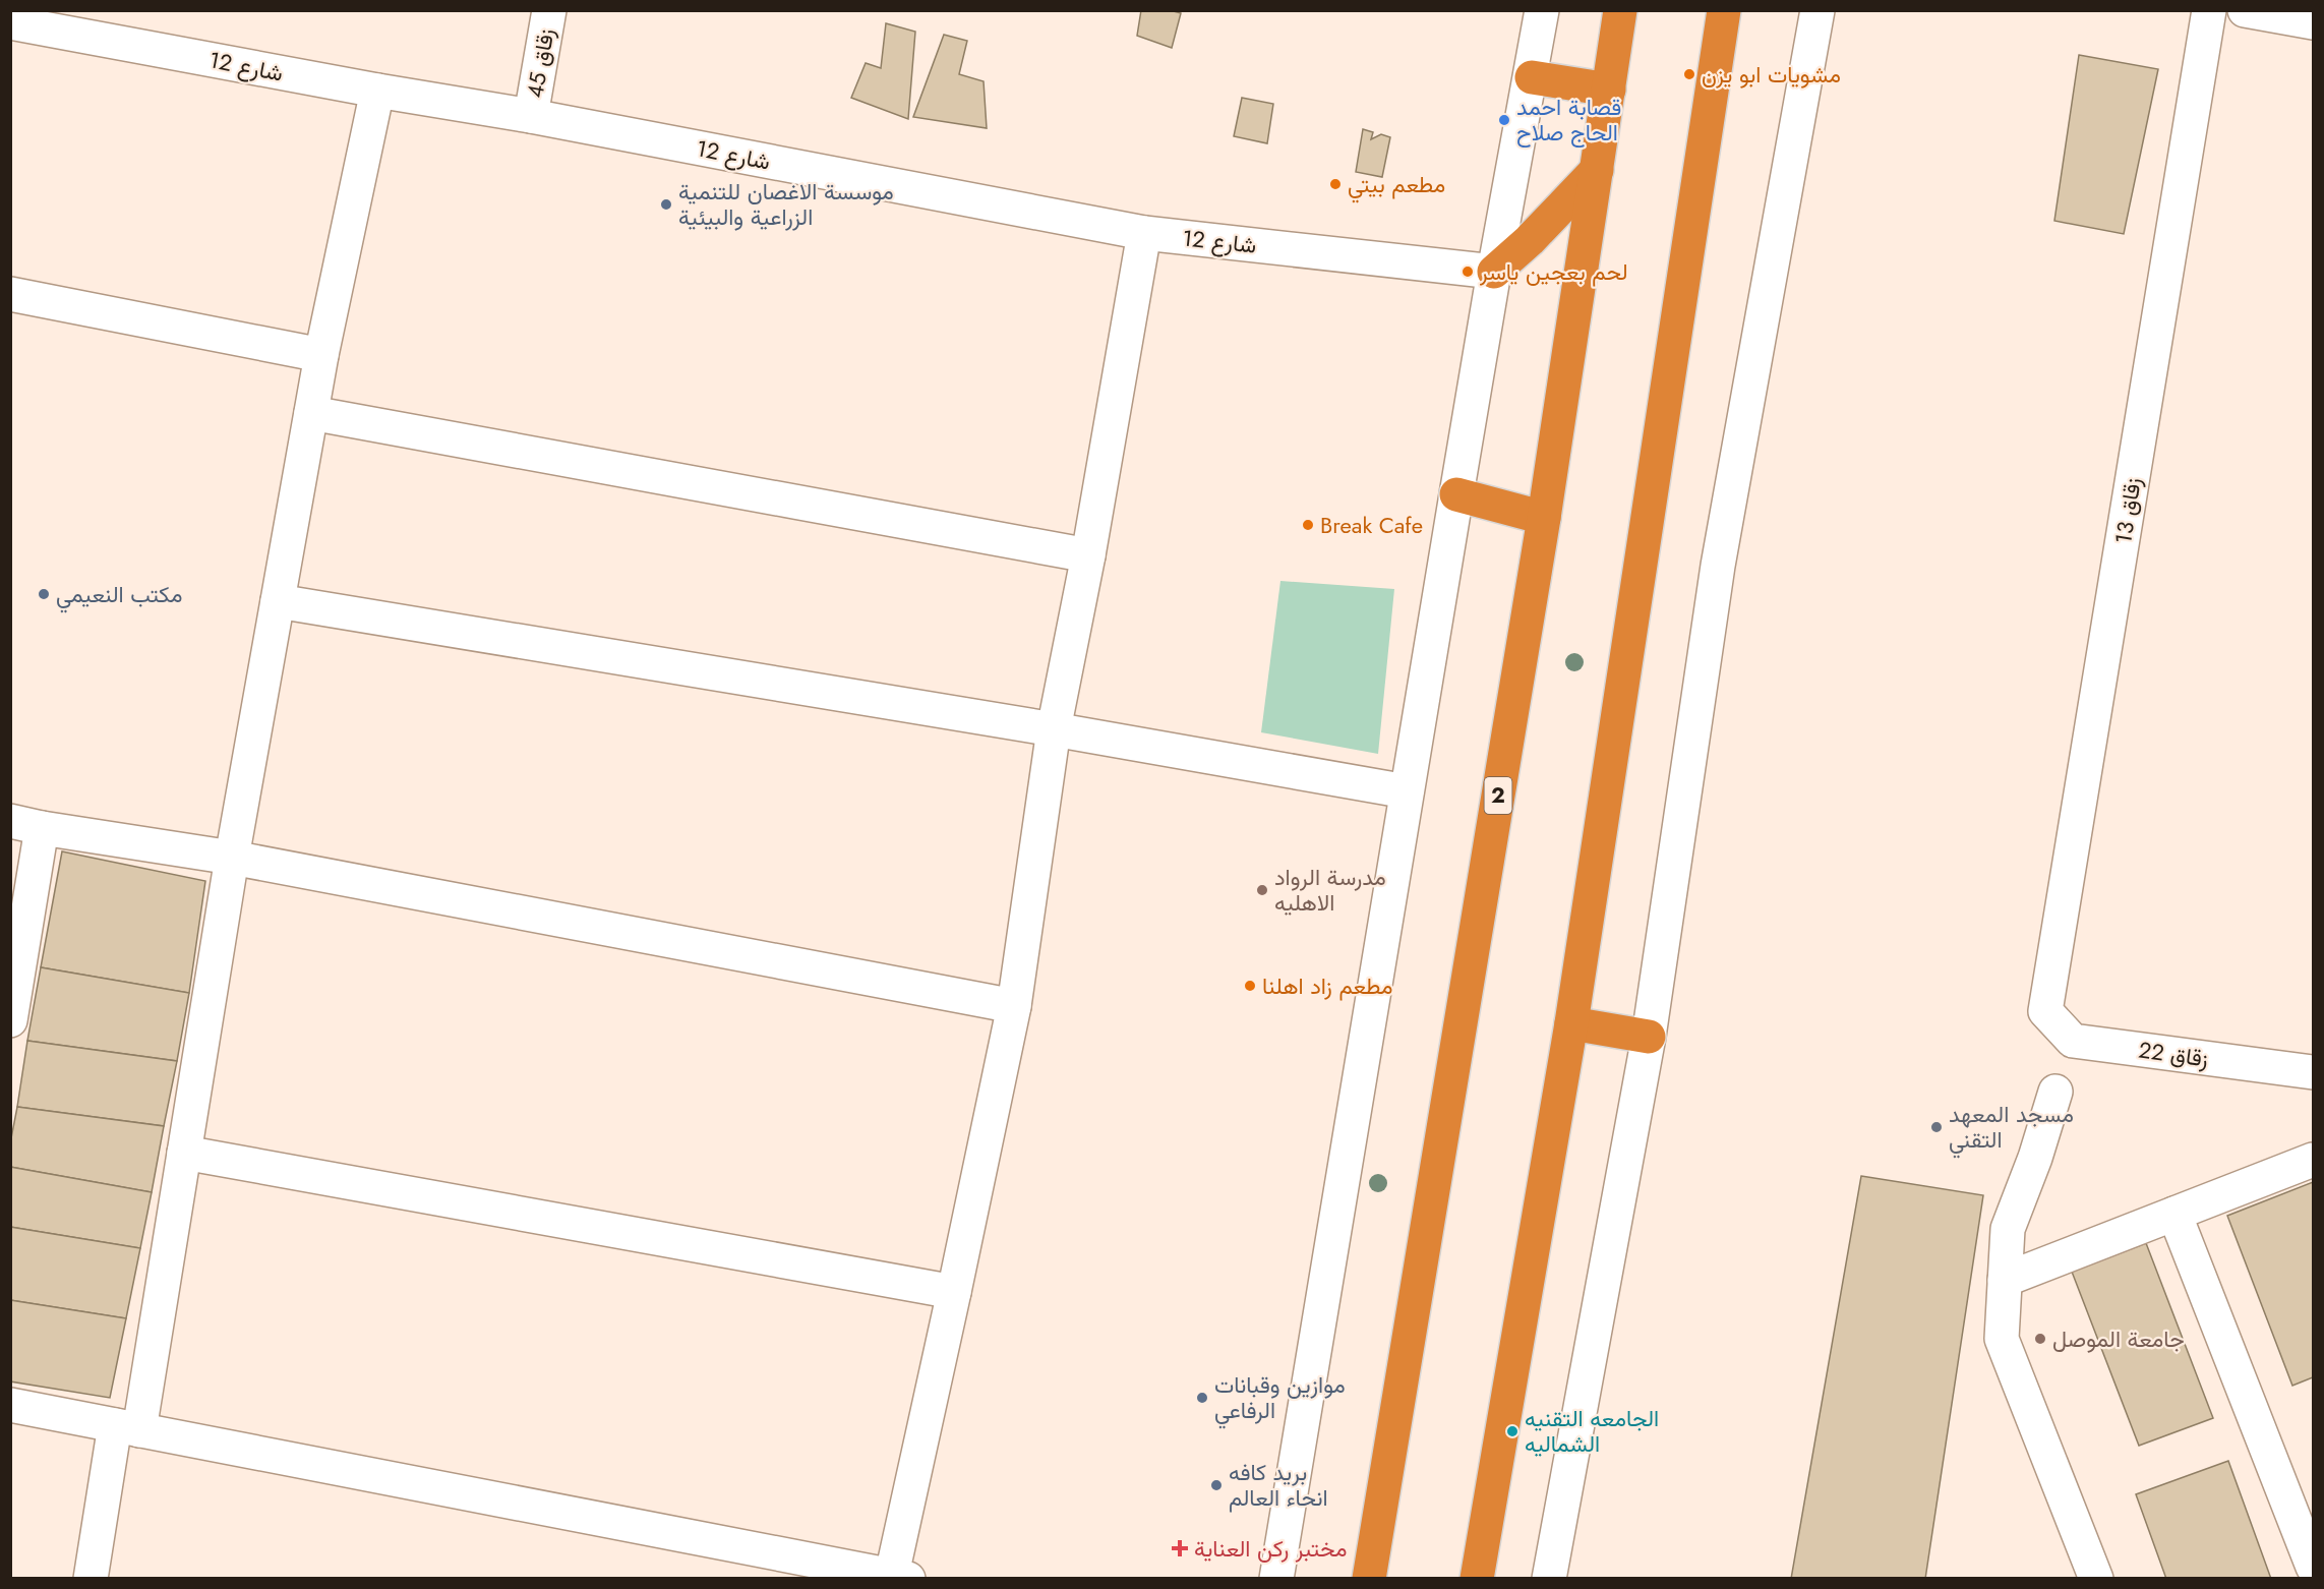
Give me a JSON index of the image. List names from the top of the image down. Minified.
{"streets":{"highway":["2"],"street":["زقاق 45","شارع 12","زقاق 13","زقاق 22"]},"crossings":[["زقاق 45","شارع 12"],["زقاق 13","زقاق 22"]],"places":{"other":["مشويات ابو يزن","قصابة احمد الحاج صلاح","مطعم بيتي","موسسة الاغصان للتنمية الزراعية والبيئية","لحم بعجين ياسر","Break Cafe","مكتب النعيمي","مدرسة الرواد الاهليه","مطعم زاد اهلنا","مسجد المعهد التقني","جامعة الموصل","موازين وقبانات الرفاعي","الجامعه التقنيه الشماليه","بريد كافه انحاء العالم"],"health":["مختبر ركن العناية"]}}
